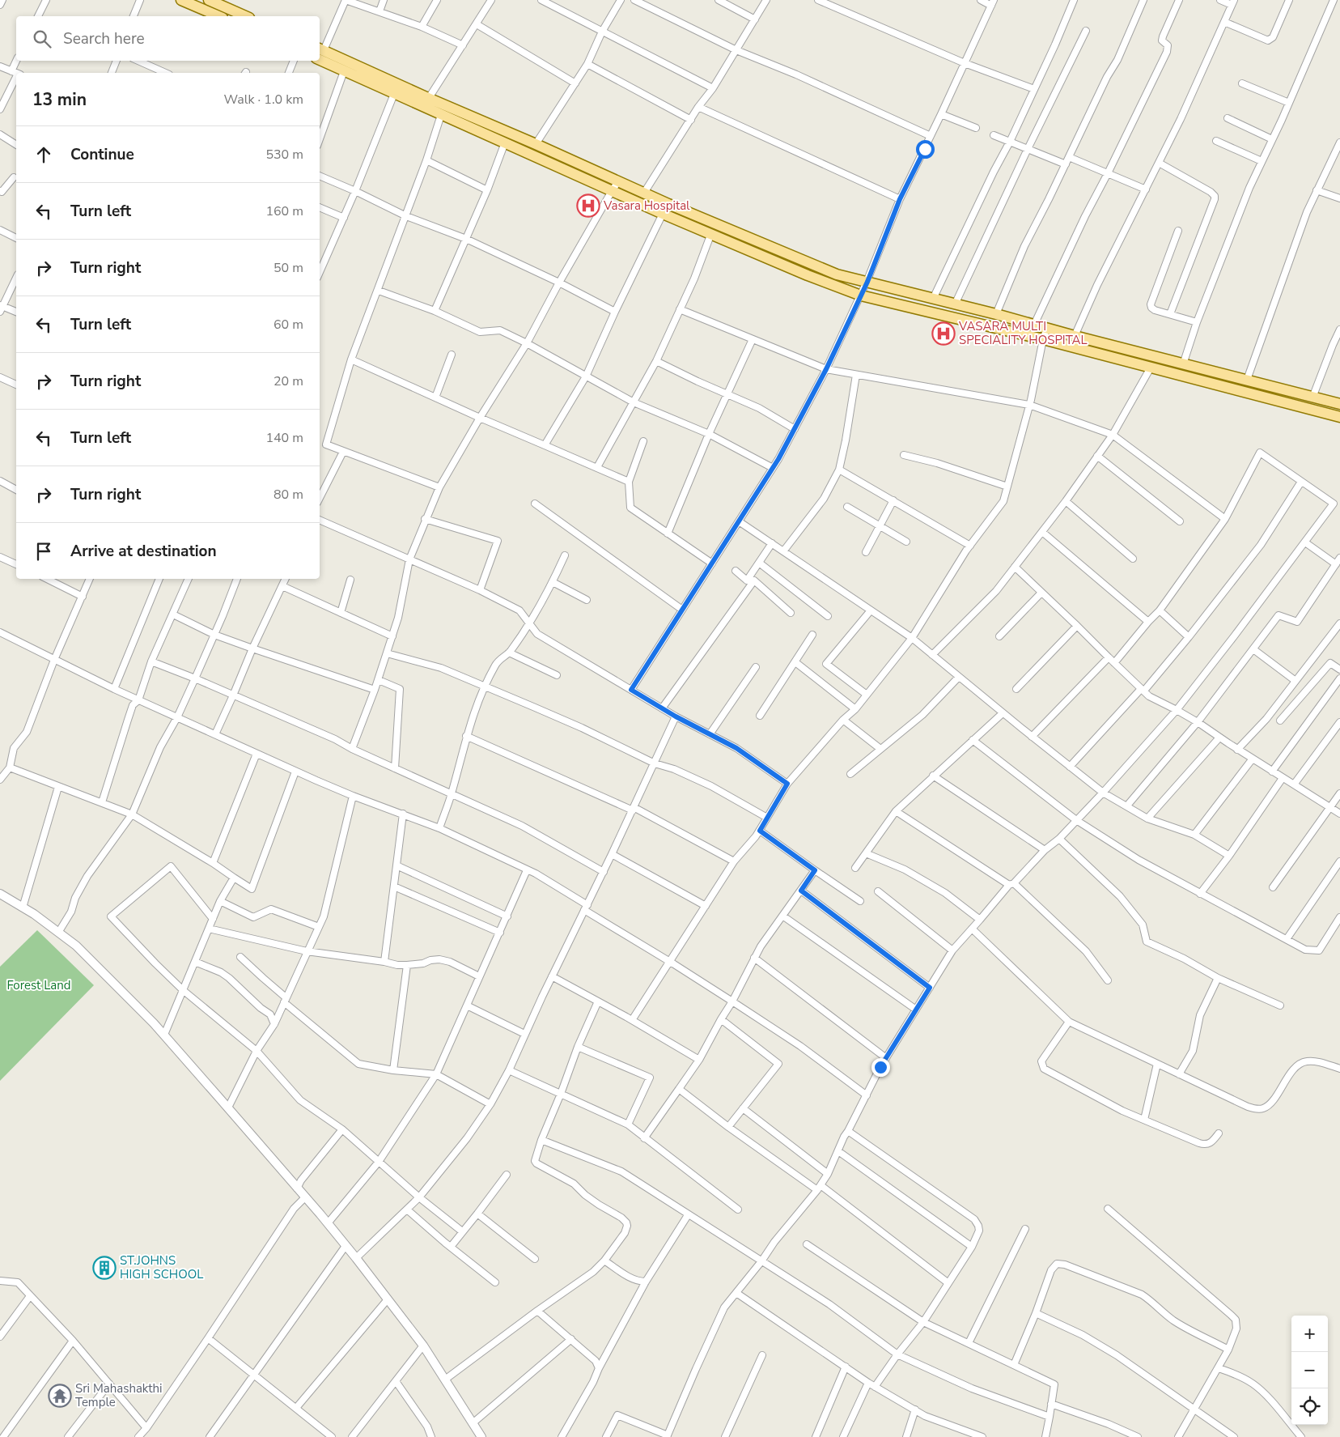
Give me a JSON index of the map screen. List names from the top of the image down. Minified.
{"parks":["Forest Land"],"places":{"hospital":["Vasara Hospital","VASARA MULTI SPECIALITY HOSPITAL"],"building":["ST.JOHNS HIGH SCHOOL"],"temple":["Sri Mahashakthi Temple"]},"page":{"search":"Search here","heading":["13 min","Walk · 1.0 km"],"list":[["Continue","530 m"],["Turn left","160 m"],["Turn right","50 m"],["Turn left","60 m"],["Turn right","20 m"],["Turn left","140 m"],["Turn right","80 m"],"Arrive at destination"],"map_buttons":["+","−"]}}
